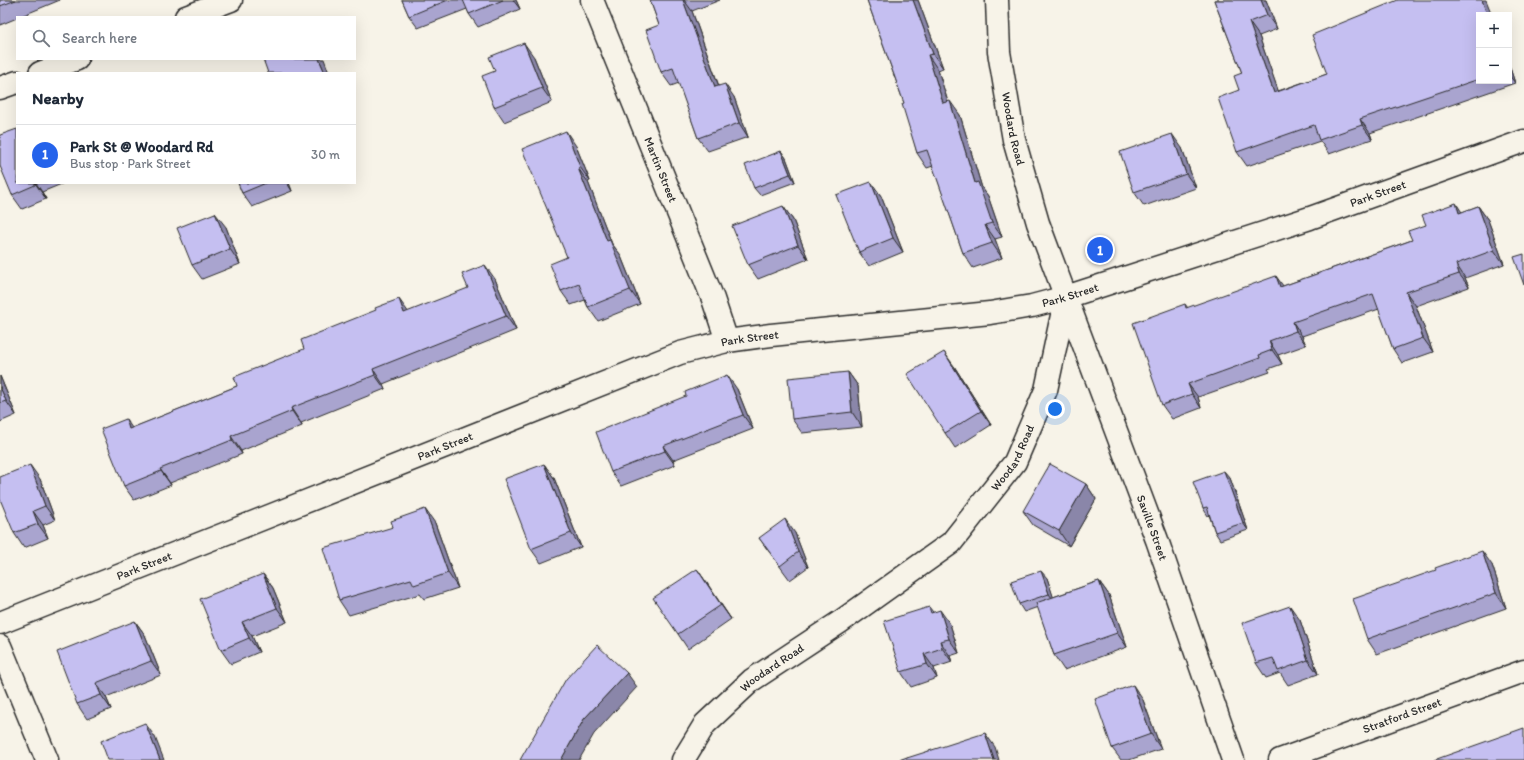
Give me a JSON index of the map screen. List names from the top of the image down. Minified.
{"streets":{"street":["Woodard Road","Martin Street","Park Street","Saville Street","Stratford Street"]},"crossings":[["Woodard Road","Park Street"],["Woodard Road","Saville Street"],["Martin Street","Park Street"],["Park Street","Saville Street"]],"page":{"map_buttons":["+","−"],"search":"Search here","heading":"Nearby","list":[{"mark":"1","name":"Park St @ Woodard Rd","note":"Bus stop · Park Street","value":"30 m"}],"pins":"1"}}
